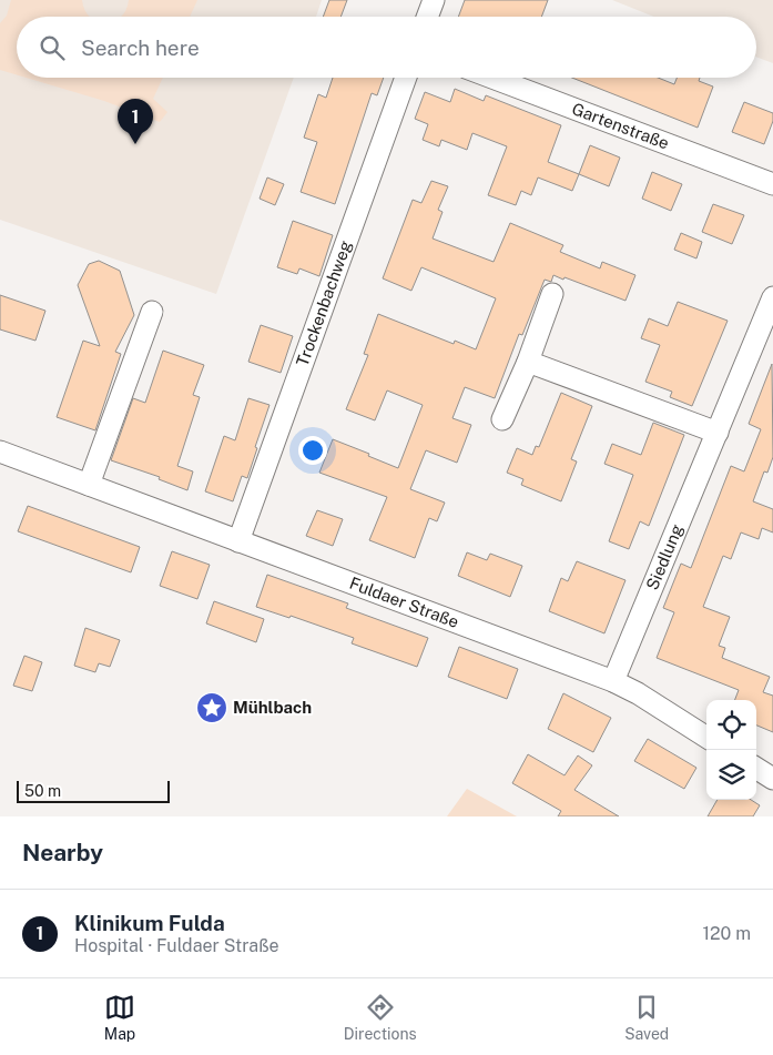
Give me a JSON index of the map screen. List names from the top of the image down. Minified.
{"streets":{"street":["Gartenstraße","Trockenbachweg","Siedlung","Fuldaer Straße"]},"crossings":[["Trockenbachweg","Fuldaer Straße"],["Siedlung","Fuldaer Straße"]],"places":{"place":["Mühlbach"]},"scale_bar":"50 m","page":{"search":"Search here","pins":"1","scale":"50 m","heading":"Nearby","list":[{"mark":"1","name":"Klinikum Fulda","note":"Hospital · Fuldaer Straße","value":"120 m"}],"nav":["Map","Directions","Saved"]}}
